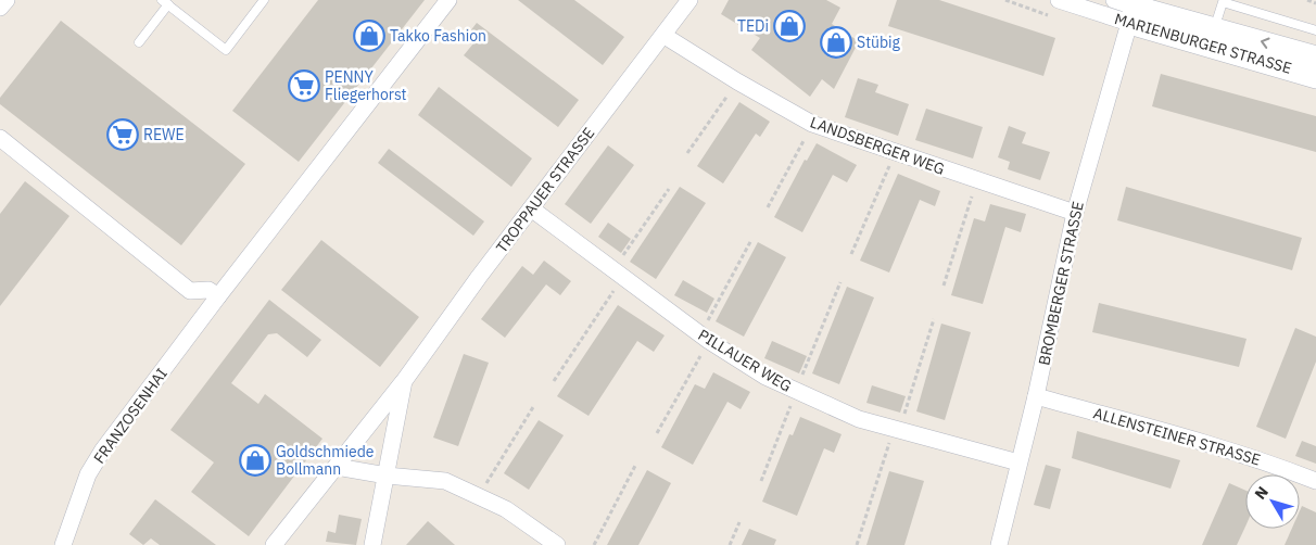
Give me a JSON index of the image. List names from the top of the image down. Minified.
{"streets":{"street":["MARIENBURGER STRASSE","LANDSBERGER WEG","TROPPAUER STRASSE","BROMBERGER STRASSE","PILLAUER WEG","FRANZOSENHAI","ALLENSTEINER STRASSE"]},"crossings":[["MARIENBURGER STRASSE","BROMBERGER STRASSE"],["LANDSBERGER WEG","TROPPAUER STRASSE"],["LANDSBERGER WEG","BROMBERGER STRASSE"],["TROPPAUER STRASSE","PILLAUER WEG"],["BROMBERGER STRASSE","PILLAUER WEG"],["BROMBERGER STRASSE","ALLENSTEINER STRASSE"]],"places":{"shop":["TEDi","Takko Fashion","Stübig","Goldschmiede Bollmann"],"supermarket":["PENNY Fliegerhorst","REWE"]},"north":"top left"}
